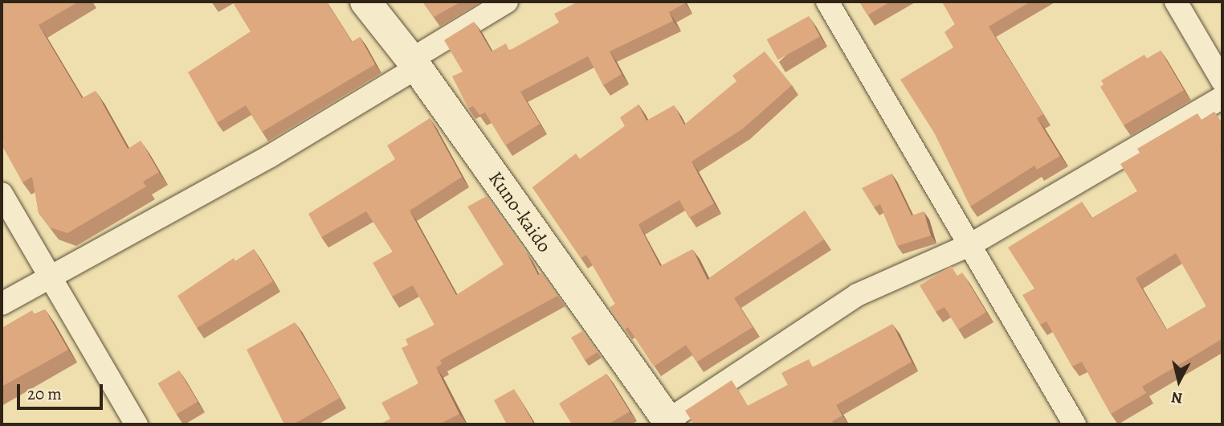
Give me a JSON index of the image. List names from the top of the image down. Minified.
{"streets":{"main road":["Kuno-kaido"]},"scale_bar":"20 m","north":"bottom"}
